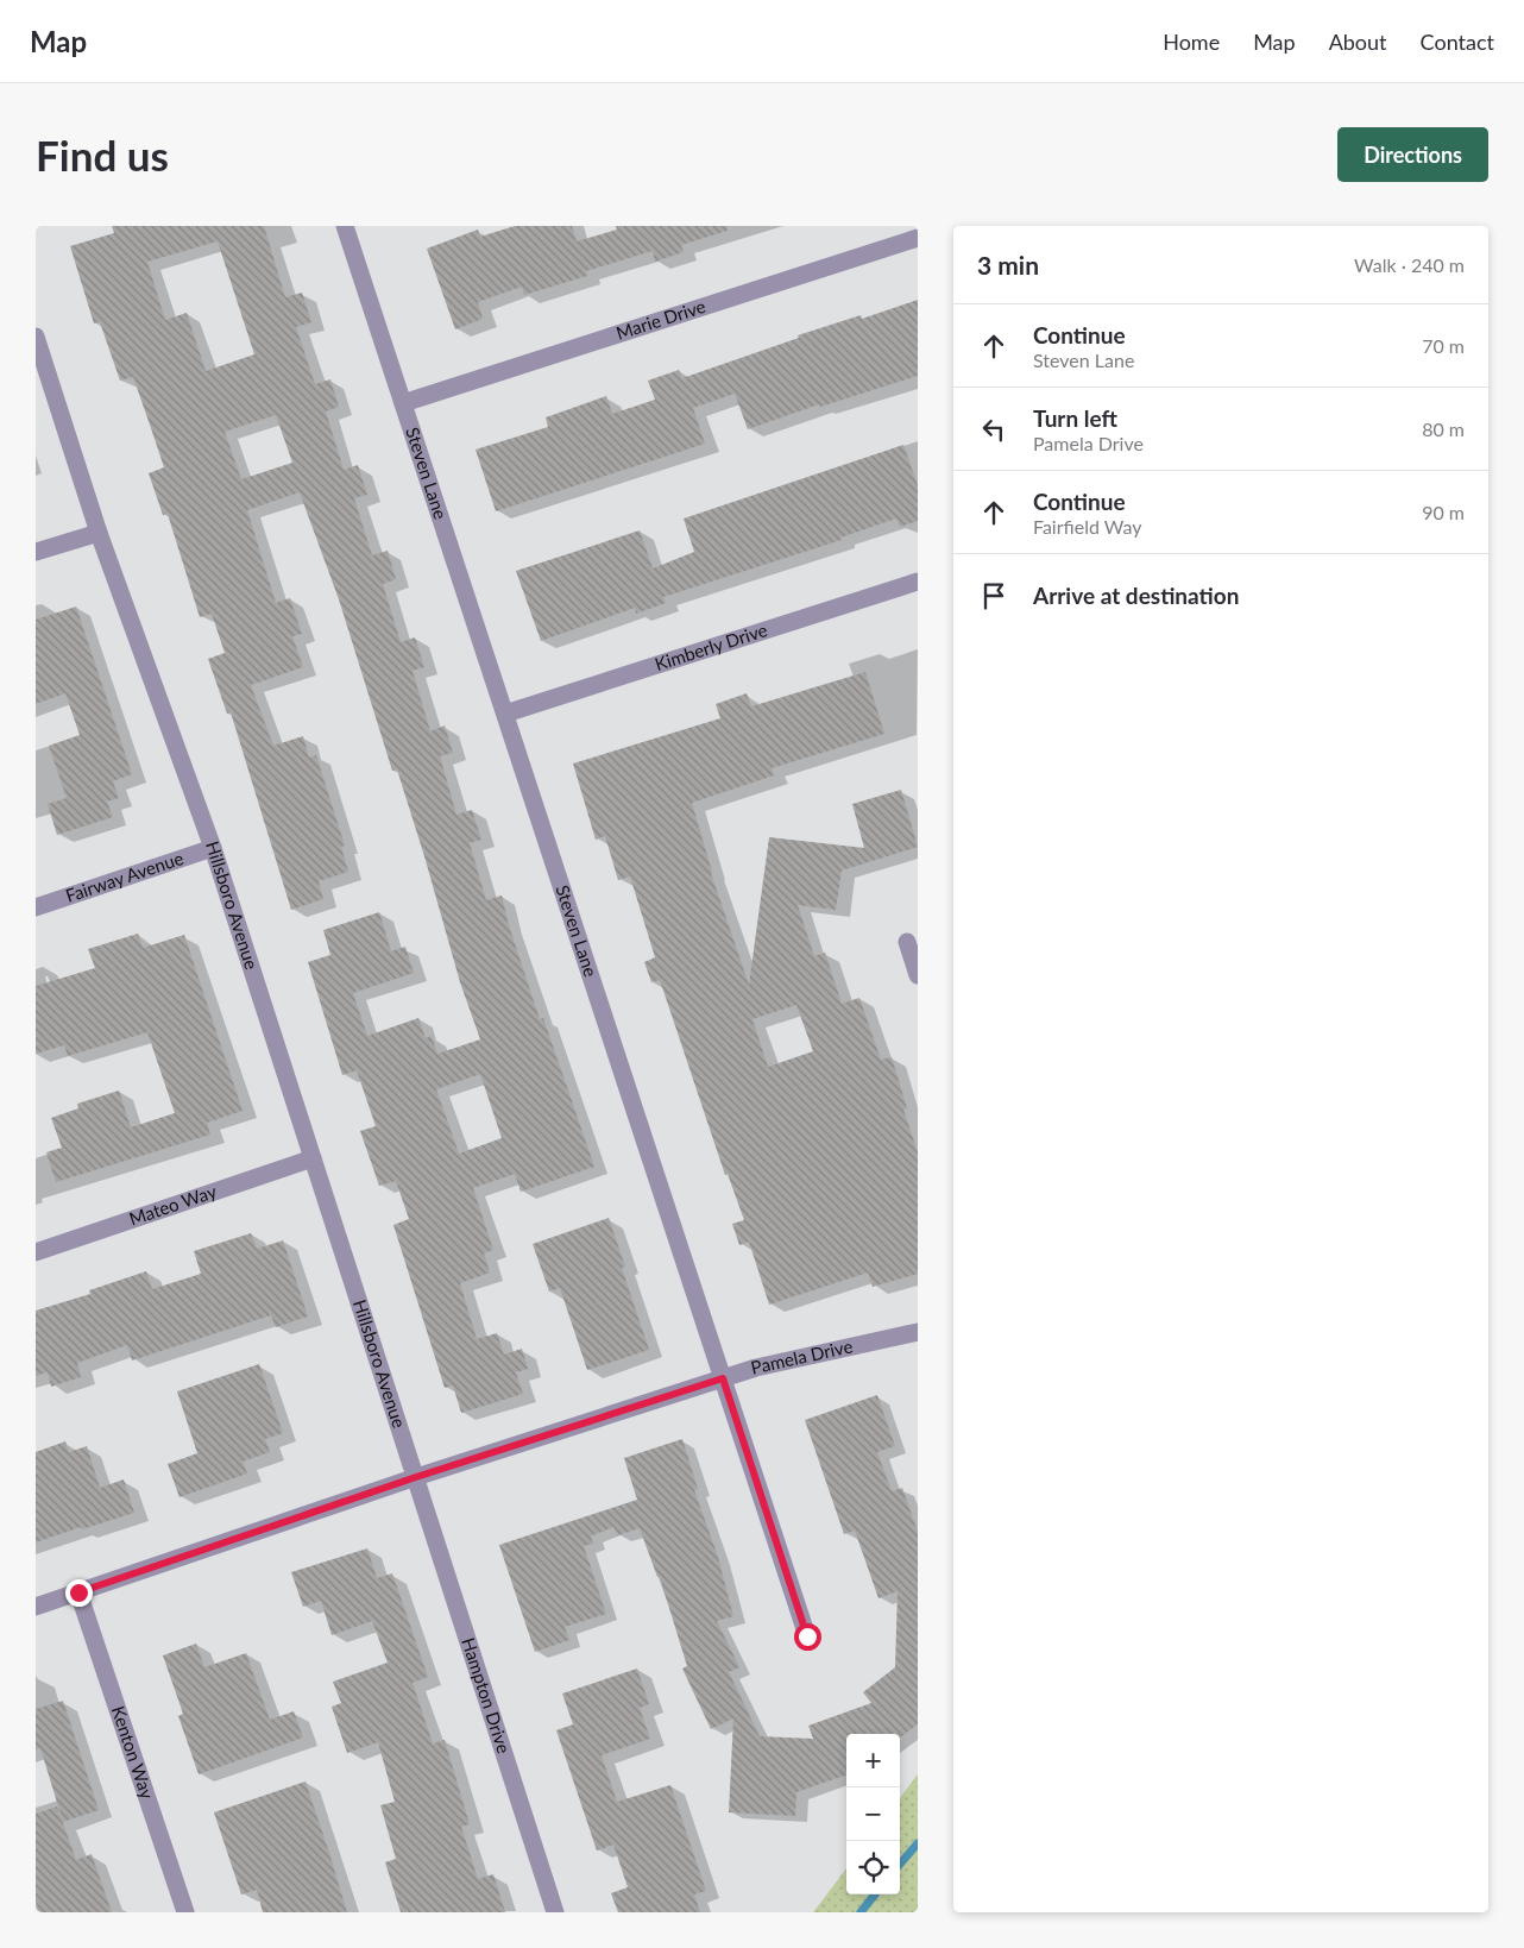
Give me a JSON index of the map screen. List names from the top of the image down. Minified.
{"streets":{"street":["Marie Drive","Steven Lane","Kimberly Drive","Fairway Avenue","Hillsboro Avenue","Mateo Way","Pamela Drive","Hampton Drive","Kenton Way"]},"crossings":[["Marie Drive","Steven Lane"],["Steven Lane","Kimberly Drive"],["Steven Lane","Pamela Drive"],["Fairway Avenue","Hillsboro Avenue"],["Hillsboro Avenue","Mateo Way"],["Hillsboro Avenue","Pamela Drive"],["Hillsboro Avenue","Hampton Drive"],["Pamela Drive","Hampton Drive"],["Pamela Drive","Kenton Way"]],"page":{"header":"Map","nav":["Home","Map","About","Contact"],"buttons":"Directions","title":"Find us","heading":["3 min","Walk · 240 m"],"list":[["Continue","Steven Lane","70 m"],["Turn left","Pamela Drive","80 m"],["Continue","Fairfield Way","90 m"],"Arrive at destination"],"map_buttons":["+","−"]}}
